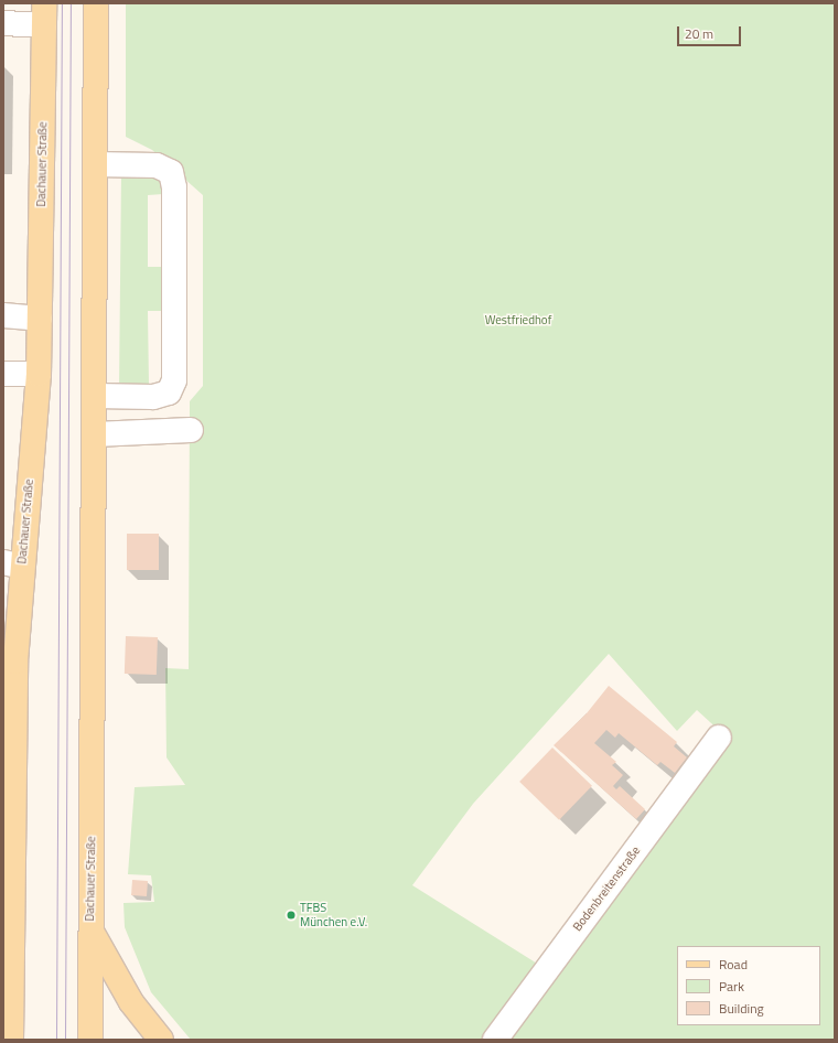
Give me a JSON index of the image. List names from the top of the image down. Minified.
{"streets":{"main road":["Dachauer Straße"],"lane":["Bodenbreitenstraße"]},"parks":["Westfriedhof"],"places":["TFBS München e.V."],"legend":["Road","Park","Building"],"scale_bar":"20 m"}
